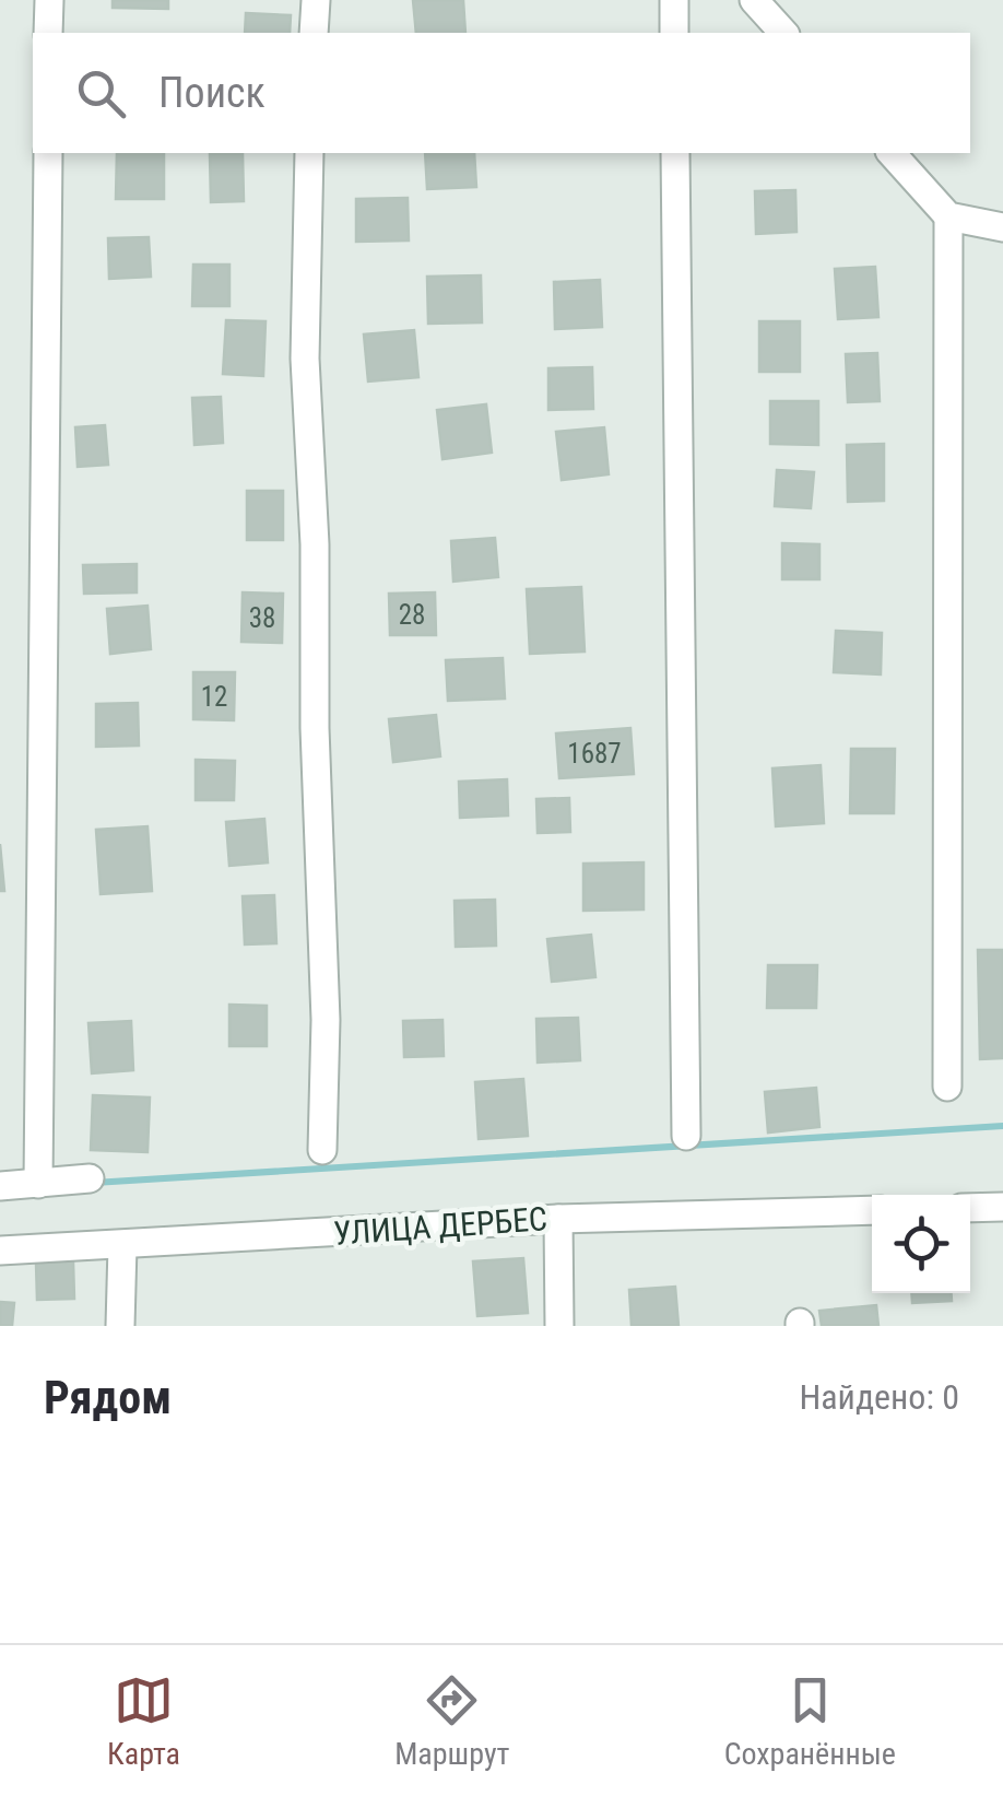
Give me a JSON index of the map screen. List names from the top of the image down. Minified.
{"streets":{"street":["УЛИЦА ДЕРБЕС"]},"house_numbers":["28","38","12","1687"],"page":{"search":"Поиск","heading":["Рядом","Найдено: 0"],"nav":["Карта","Маршрут","Сохранённые"]}}
